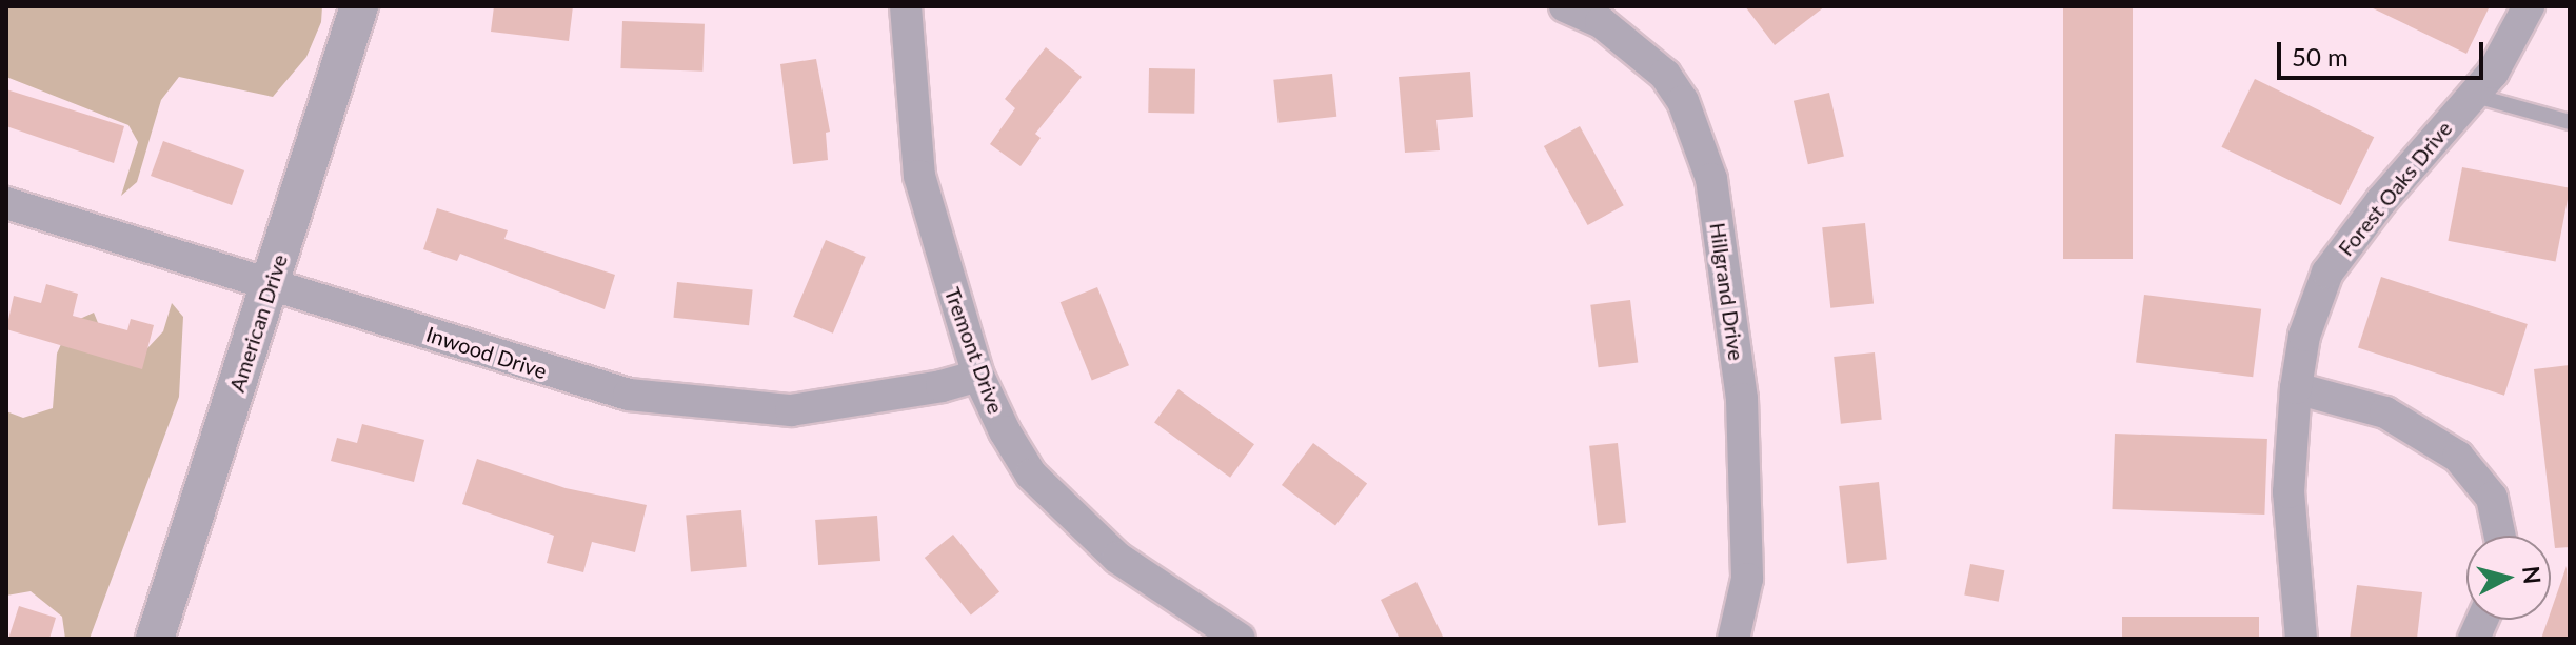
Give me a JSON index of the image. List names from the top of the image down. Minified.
{"streets":{"street":["Forest Oaks Drive","Hillgrand Drive","American Drive","Tremont Drive","Inwood Drive"]},"crossings":[["American Drive","Inwood Drive"],["Tremont Drive","Inwood Drive"]],"scale_bar":"50 m","north":"right"}
